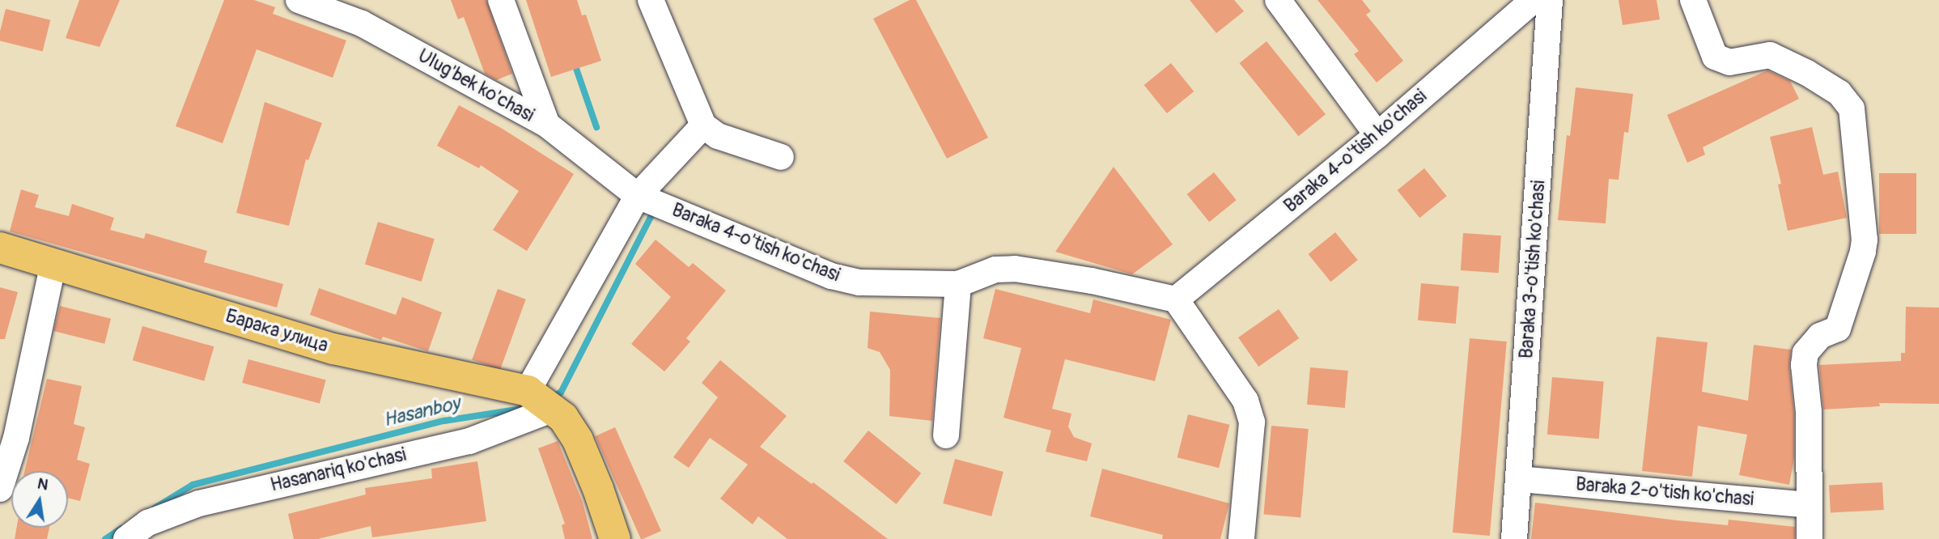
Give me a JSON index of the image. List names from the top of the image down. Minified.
{"streets":{"main road":["Барака улица"],"street":["Ulug'bek ko'chasi","Baraka 4-o'tish ko'chasi","Baraka 3-o'tish ko'chasi","Hasanariq ko'chasi","Baraka 2-o'tish ko'chasi"]},"crossings":[["Ulug'bek ko'chasi","Baraka 4-o'tish ko'chasi"],["Baraka 3-o'tish ko'chasi","Baraka 2-o'tish ko'chasi"],["Барака улица","Hasanariq ko'chasi"]],"water":["Hasanboy"],"north":"top"}
